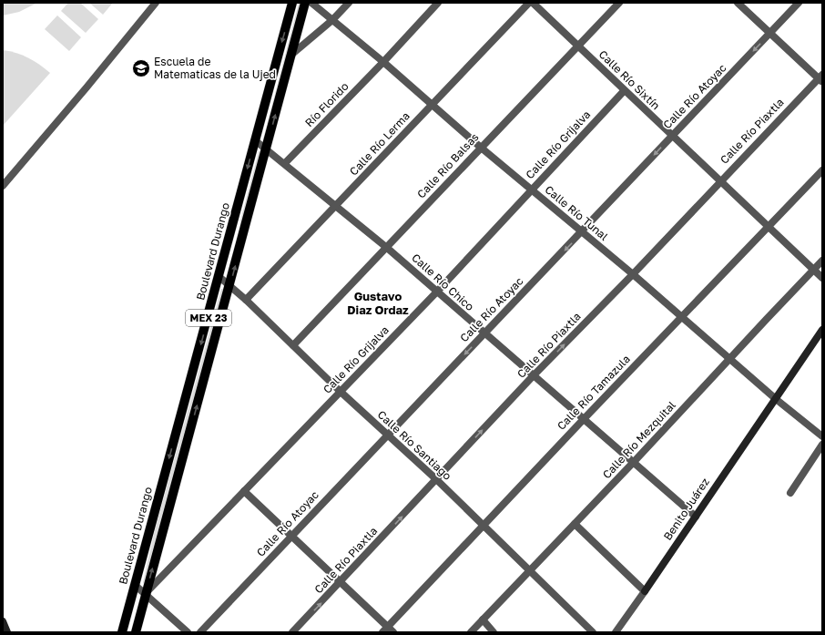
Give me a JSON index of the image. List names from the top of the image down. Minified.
{"streets":{"main road":["Boulevard Durango","MEX 23"],"street":["Calle Río Sixtín","Calle Río Atoyac","Río Florido","Calle Río Piaxtla","Calle Río Lerma","Calle Río Grijalva","Calle Río Balsas","Calle Río Tunal","Calle Río Chico","Calle Río Tamazula","Calle Río Mezquital","Calle Río Santiago","Benito Juárez"]},"crossings":[["Calle Río Sixtín","Calle Río Atoyac"],["Calle Río Sixtín","Calle Río Piaxtla"],["Calle Río Sixtín","Calle Río Grijalva"],["Calle Río Sixtín","Calle Río Balsas"],["Calle Río Sixtín","Calle Río Tamazula"],["Calle Río Sixtín","Calle Río Mezquital"],["Calle Río Atoyac","Calle Río Tunal"],["Calle Río Atoyac","Calle Río Chico"],["Calle Río Atoyac","Calle Río Santiago"],["Río Florido","Calle Río Tunal"],["Río Florido","Calle Río Chico"],["Calle Río Piaxtla","Calle Río Tunal"],["Calle Río Piaxtla","Calle Río Chico"],["Calle Río Piaxtla","Calle Río Santiago"],["Calle Río Lerma","Calle Río Tunal"],["Calle Río Lerma","Calle Río Chico"],["Calle Río Lerma","Calle Río Santiago"],["Calle Río Grijalva","Calle Río Tunal"],["Calle Río Grijalva","Calle Río Chico"],["Calle Río Grijalva","MEX 23"],["Calle Río Grijalva","Calle Río Santiago"],["Calle Río Balsas","Calle Río Tunal"],["Calle Río Balsas","Calle Río Chico"],["Calle Río Balsas","Calle Río Santiago"],["Calle Río Tunal","Calle Río Tamazula"],["Calle Río Tunal","Calle Río Mezquital"],["Calle Río Tunal","Benito Juárez"],["Boulevard Durango","Calle Río Chico"],["Boulevard Durango","Calle Río Santiago"],["Calle Río Chico","MEX 23"],["Calle Río Chico","Calle Río Tamazula"],["Calle Río Chico","Calle Río Mezquital"],["Calle Río Chico","Benito Juárez"],["MEX 23","Calle Río Santiago"],["Calle Río Tamazula","Calle Río Santiago"],["Calle Río Mezquital","Calle Río Santiago"]],"one_way":["Calle Río Atoyac","Calle Río Piaxtla"],"districts":["Gustavo Diaz Ordaz"],"places":{"school or university":["Escuela de Matematicas de la Ujed"]}}
